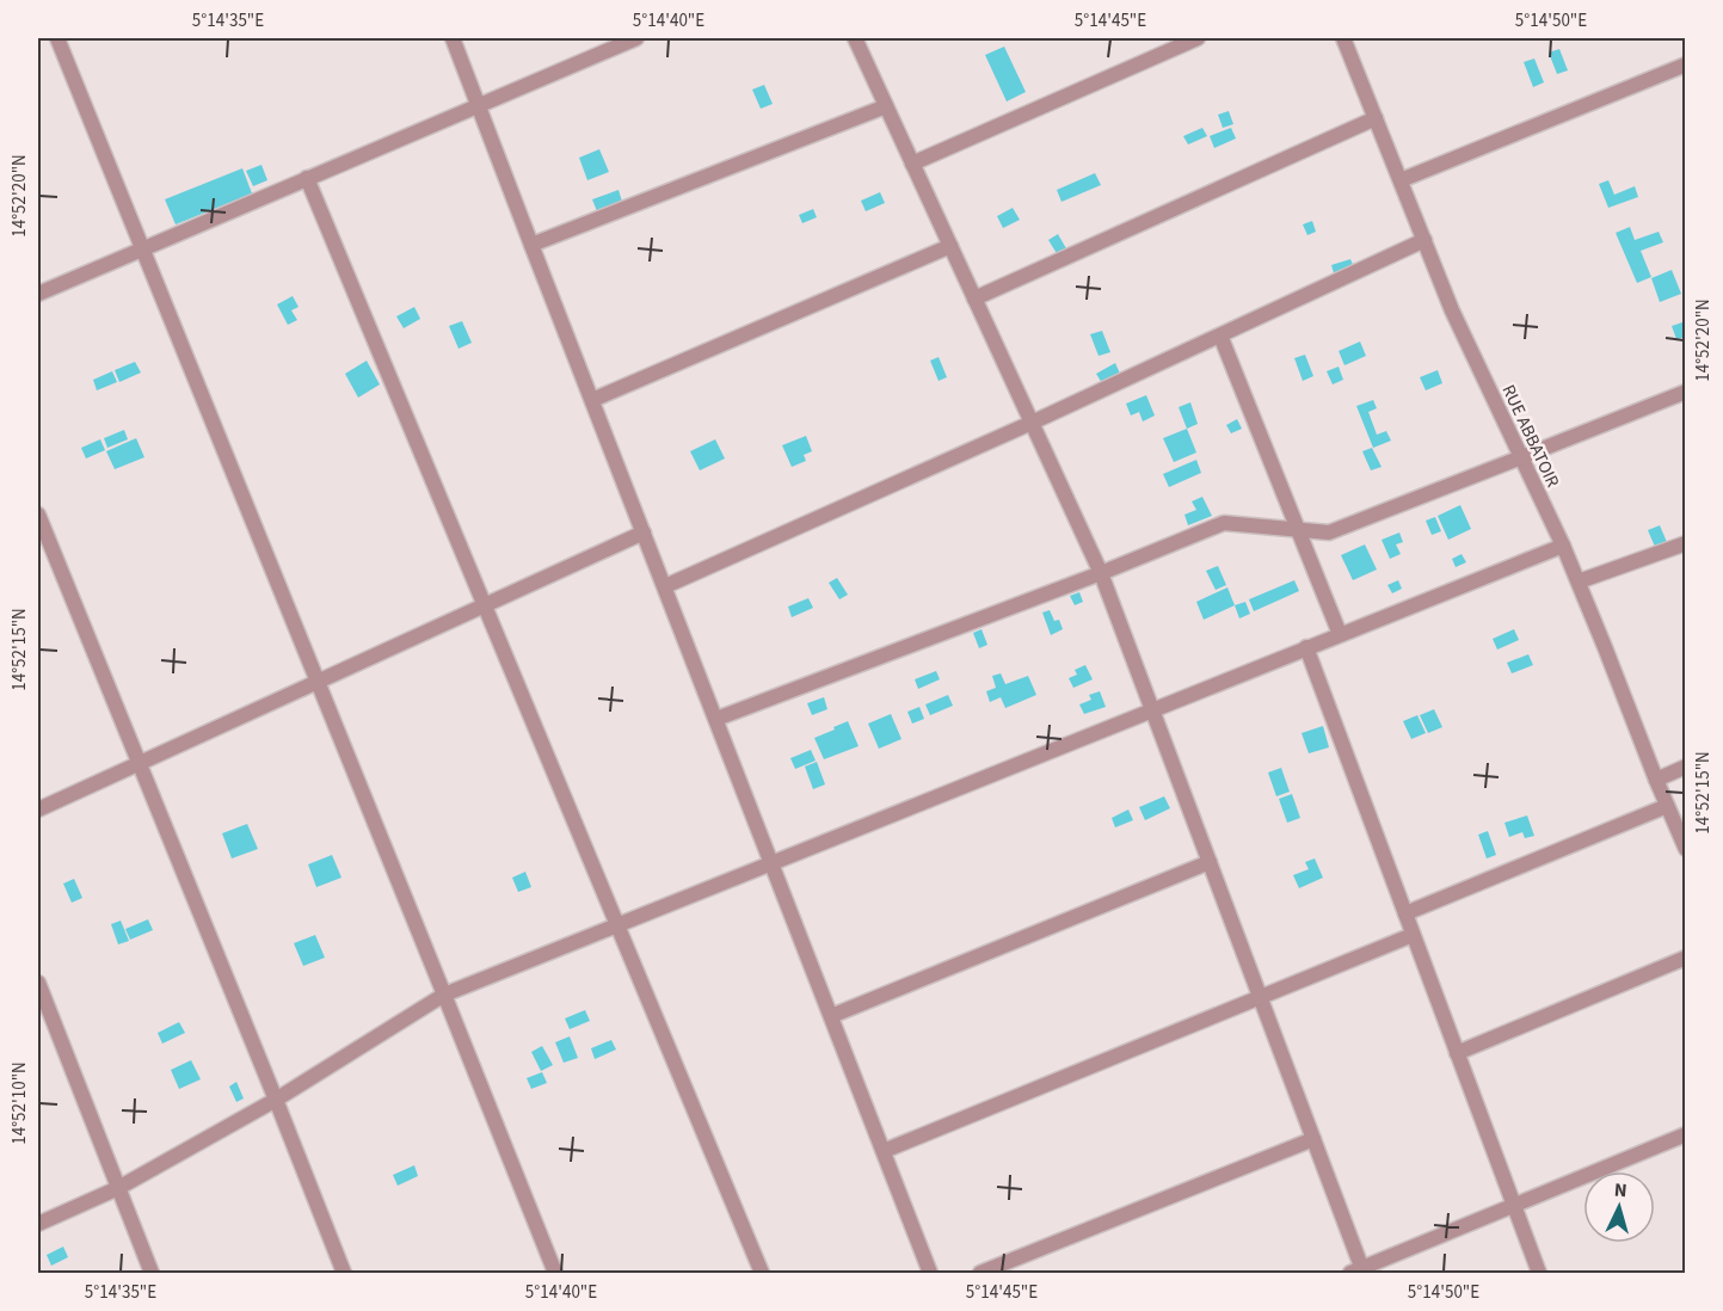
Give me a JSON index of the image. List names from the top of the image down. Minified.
{"streets":{"street":["RUE ABBATOIR"]},"north":"top","coordinates":["5°14'35\"E","5°14'40\"E","5°14'45\"E","5°14'50\"E","14°52'20\"N","14°52'15\"N","14°52'10\"N"]}
